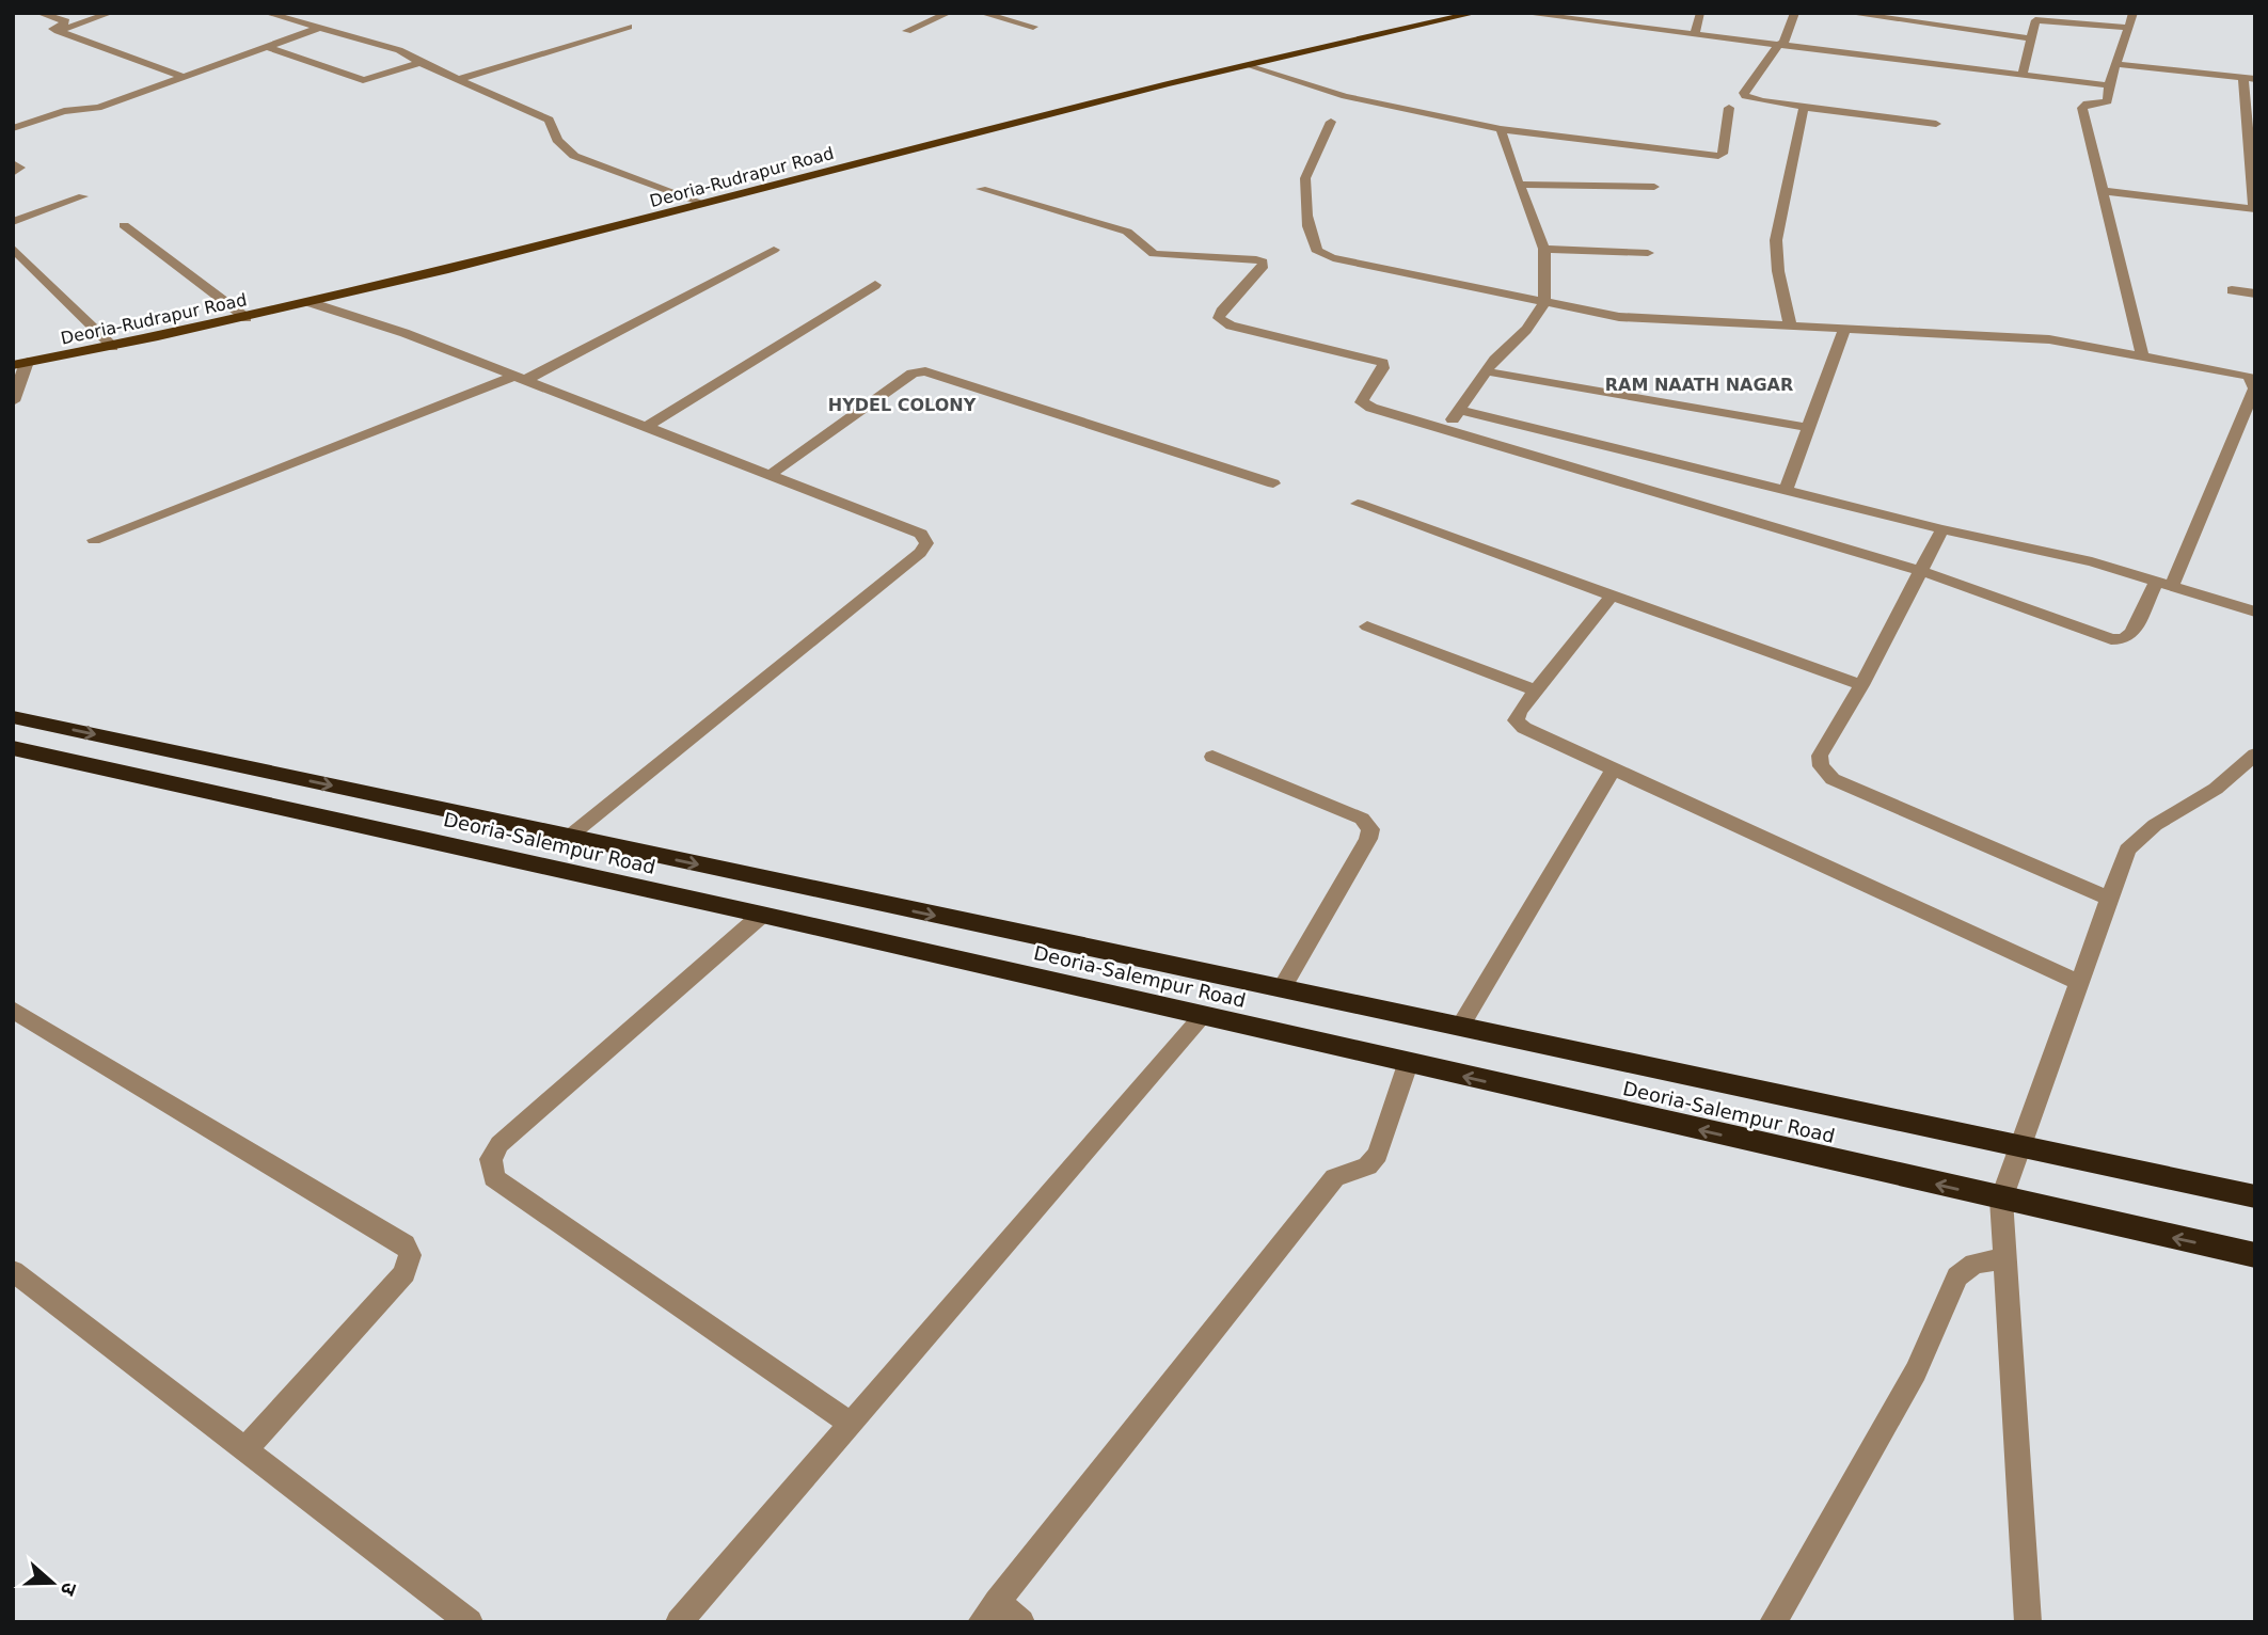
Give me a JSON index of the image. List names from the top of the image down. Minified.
{"streets":{"highway":["Deoria-Salempur Road"],"main road":["Deoria-Rudrapur Road"]},"districts":["RAM NAATH NAGAR","HYDEL COLONY"],"north":"right"}
